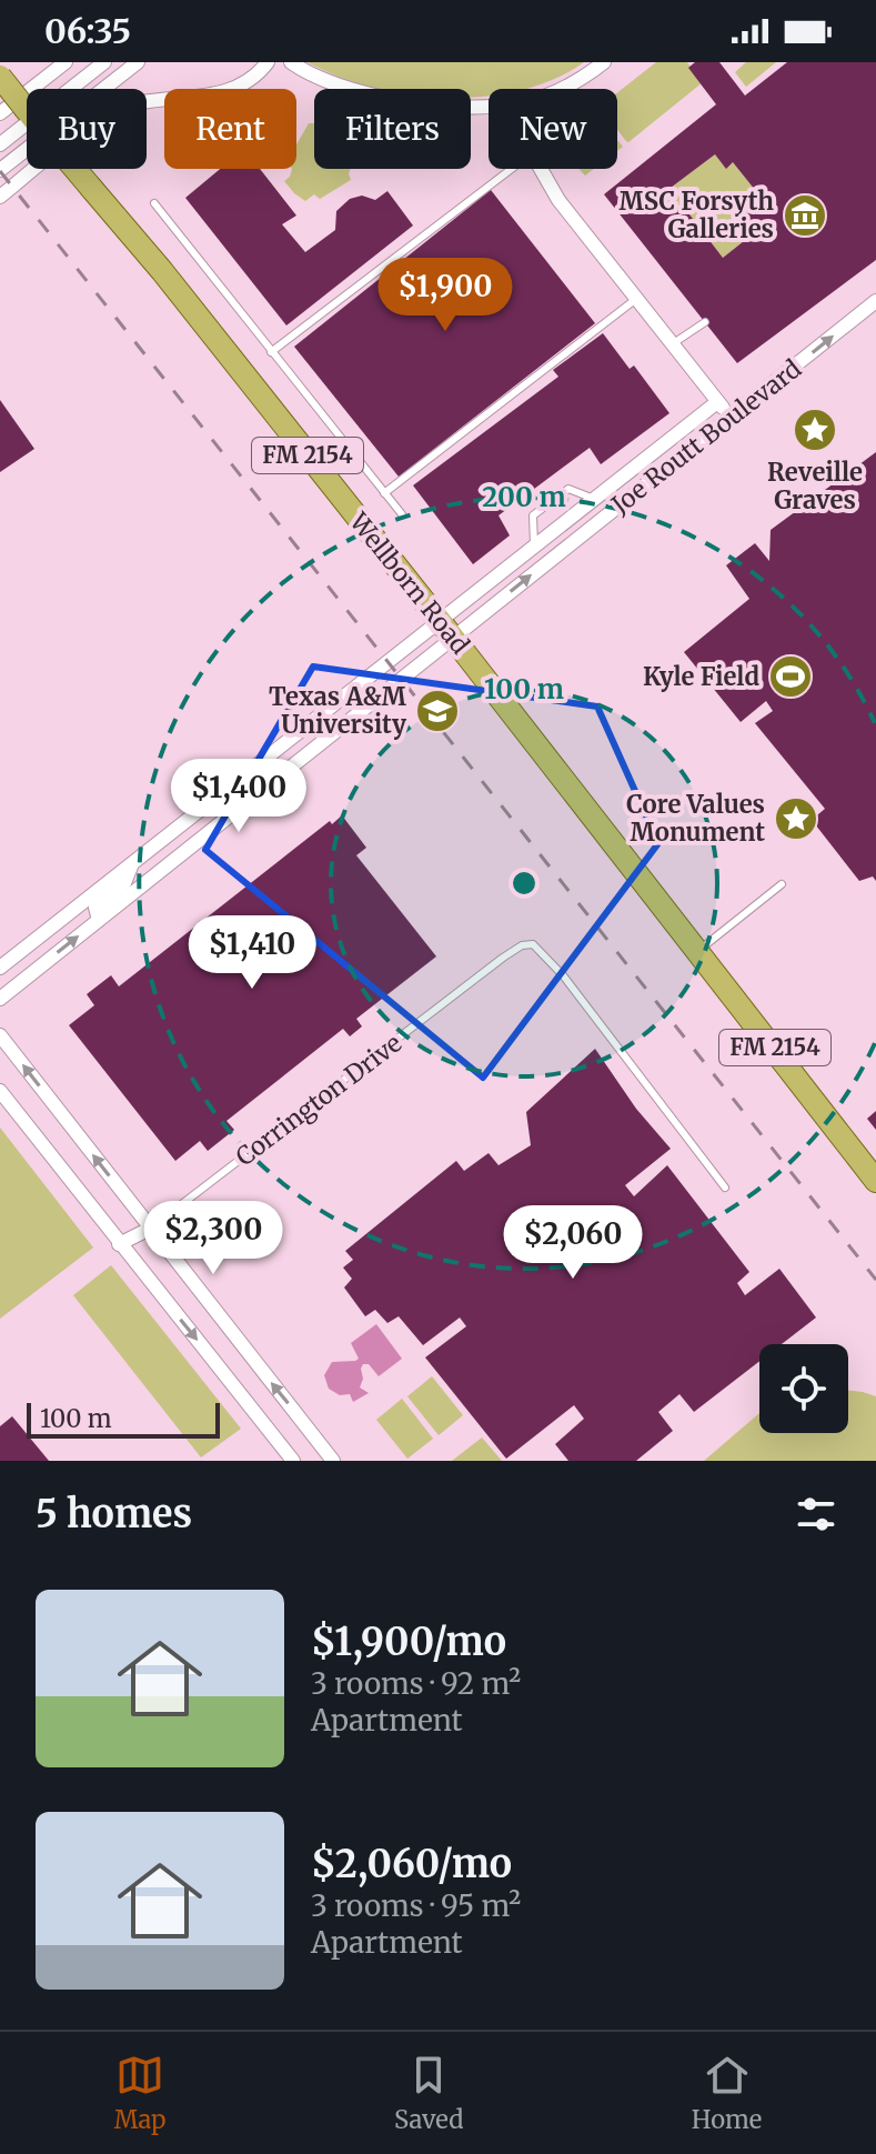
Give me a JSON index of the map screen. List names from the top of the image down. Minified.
{"streets":{"main road":["FM 2154","Wellborn Road"],"street":["Joe Routt Boulevard","Corrington Drive"]},"crossings":[["Joe Routt Boulevard","Wellborn Road"]],"places":{"museum":["MSC Forsyth Galleries"],"place":["Reveille Graves","Core Values Monument"],"sports":["Kyle Field"],"school or university":["Texas A&M University"]},"scale_bar":"100 m","page":{"status":"06:35","chip":["Buy","Rent","Filters","New"],"price":["$1,900","$1,400","$1,410","$2,300","$2,060"],"scale":"100 m","heading":"5 homes","list":[{"name":"$1,900/mo","note":"3 rooms · 92 m² · Apartment"},{"name":"$2,060/mo","note":"3 rooms · 95 m² · Apartment"}],"tabs":["Map","Saved","Home"]},"rings":["200 m","100 m"]}
